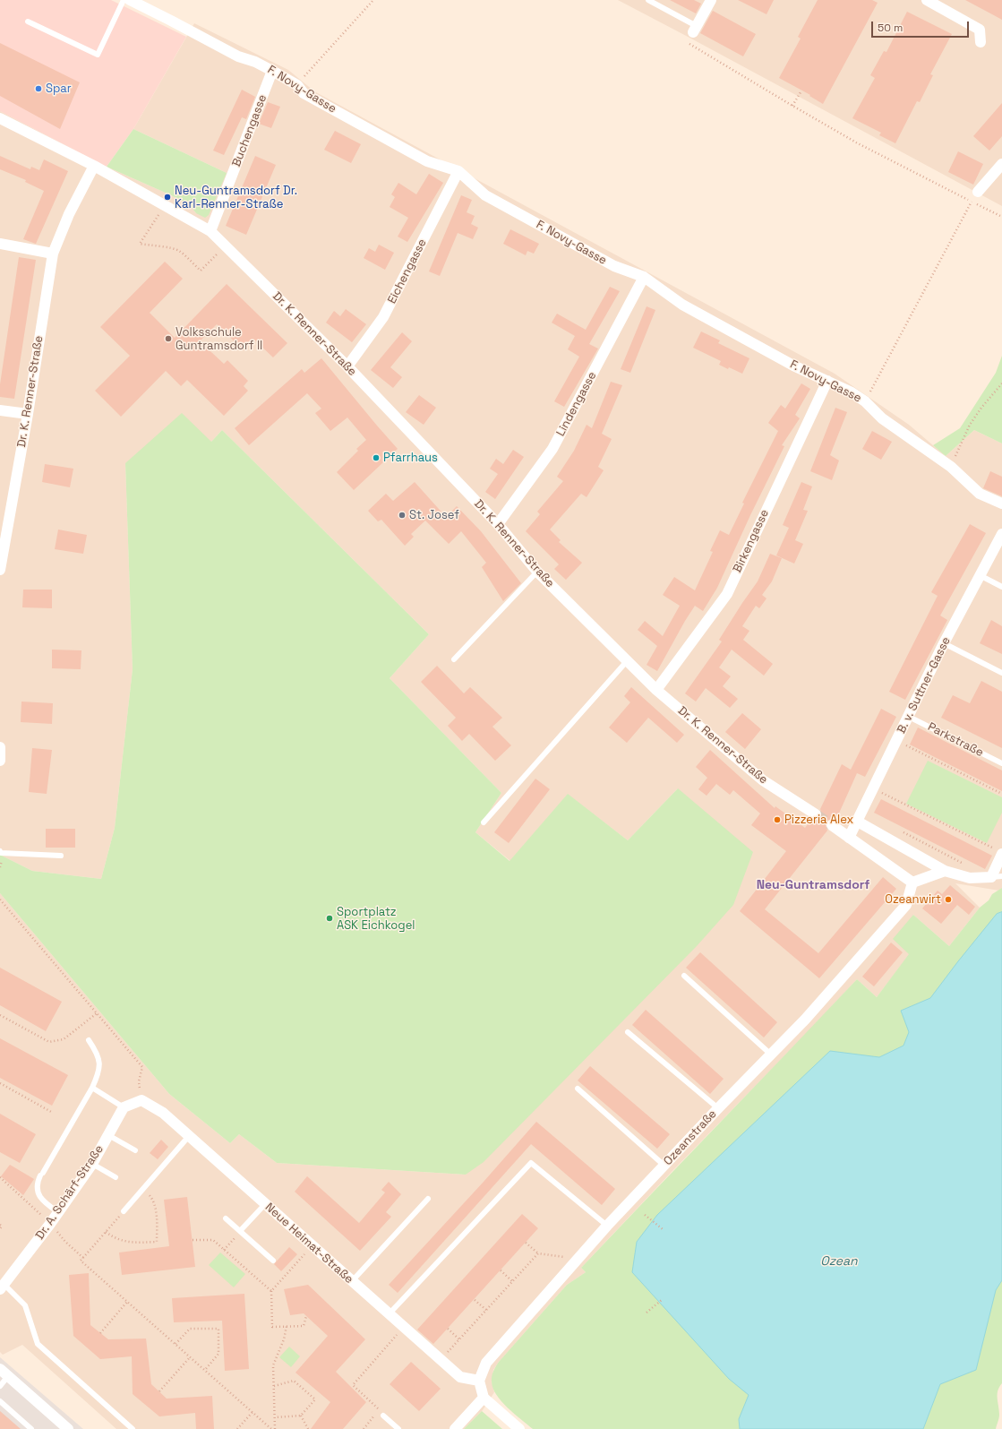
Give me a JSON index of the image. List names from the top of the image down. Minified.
{"streets":{"street":["F. Novy-Gasse","Buchengasse","Eichengasse","Dr. K. Renner-Straße","Lindengasse","Birkengasse","B. v. Suttner-Gasse","Ozeanstraße","Dr. A. Schärf-Straße","Neue Heimat-Straße"],"lane":["Parkstraße"]},"crossings":[["F. Novy-Gasse","Buchengasse"],["F. Novy-Gasse","Eichengasse"],["F. Novy-Gasse","Lindengasse"],["F. Novy-Gasse","Birkengasse"],["Buchengasse","Dr. K. Renner-Straße"],["Eichengasse","Dr. K. Renner-Straße"],["Dr. K. Renner-Straße","Lindengasse"],["Dr. K. Renner-Straße","Birkengasse"],["B. v. Suttner-Gasse","Parkstraße"],["Ozeanstraße","Neue Heimat-Straße"]],"districts":["Neu-Guntramsdorf"],"water":["Ozean"],"places":["Spar","Neu-Guntramsdorf Dr. Karl-Renner-Straße","Volksschule Guntramsdorf II","Pfarrhaus","St. Josef","Pizzeria Alex","Ozeanwirt","Sportplatz ASK Eichkogel"],"scale_bar":"50 m"}
